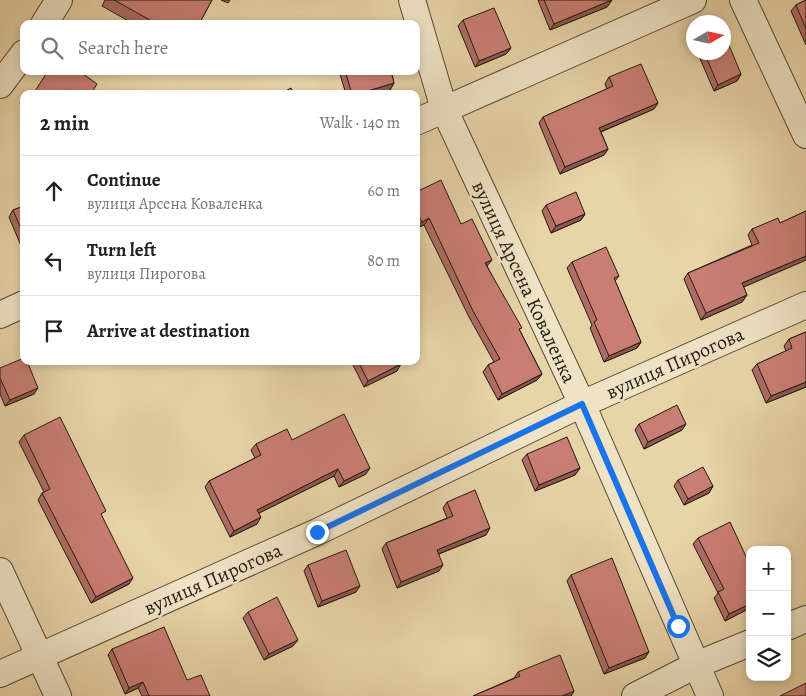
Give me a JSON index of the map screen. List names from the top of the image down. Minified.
{"streets":{"street":["вулиця Арсена Коваленка","вулиця Пирогова"]},"crossings":[["вулиця Арсена Коваленка","вулиця Пирогова"]],"north":"right","page":{"search":"Search here","heading":["2 min","Walk · 140 m"],"list":[["Continue","вулиця Арсена Коваленка","60 m"],["Turn left","вулиця Пирогова","80 m"],"Arrive at destination"],"map_buttons":["+","−"]}}
